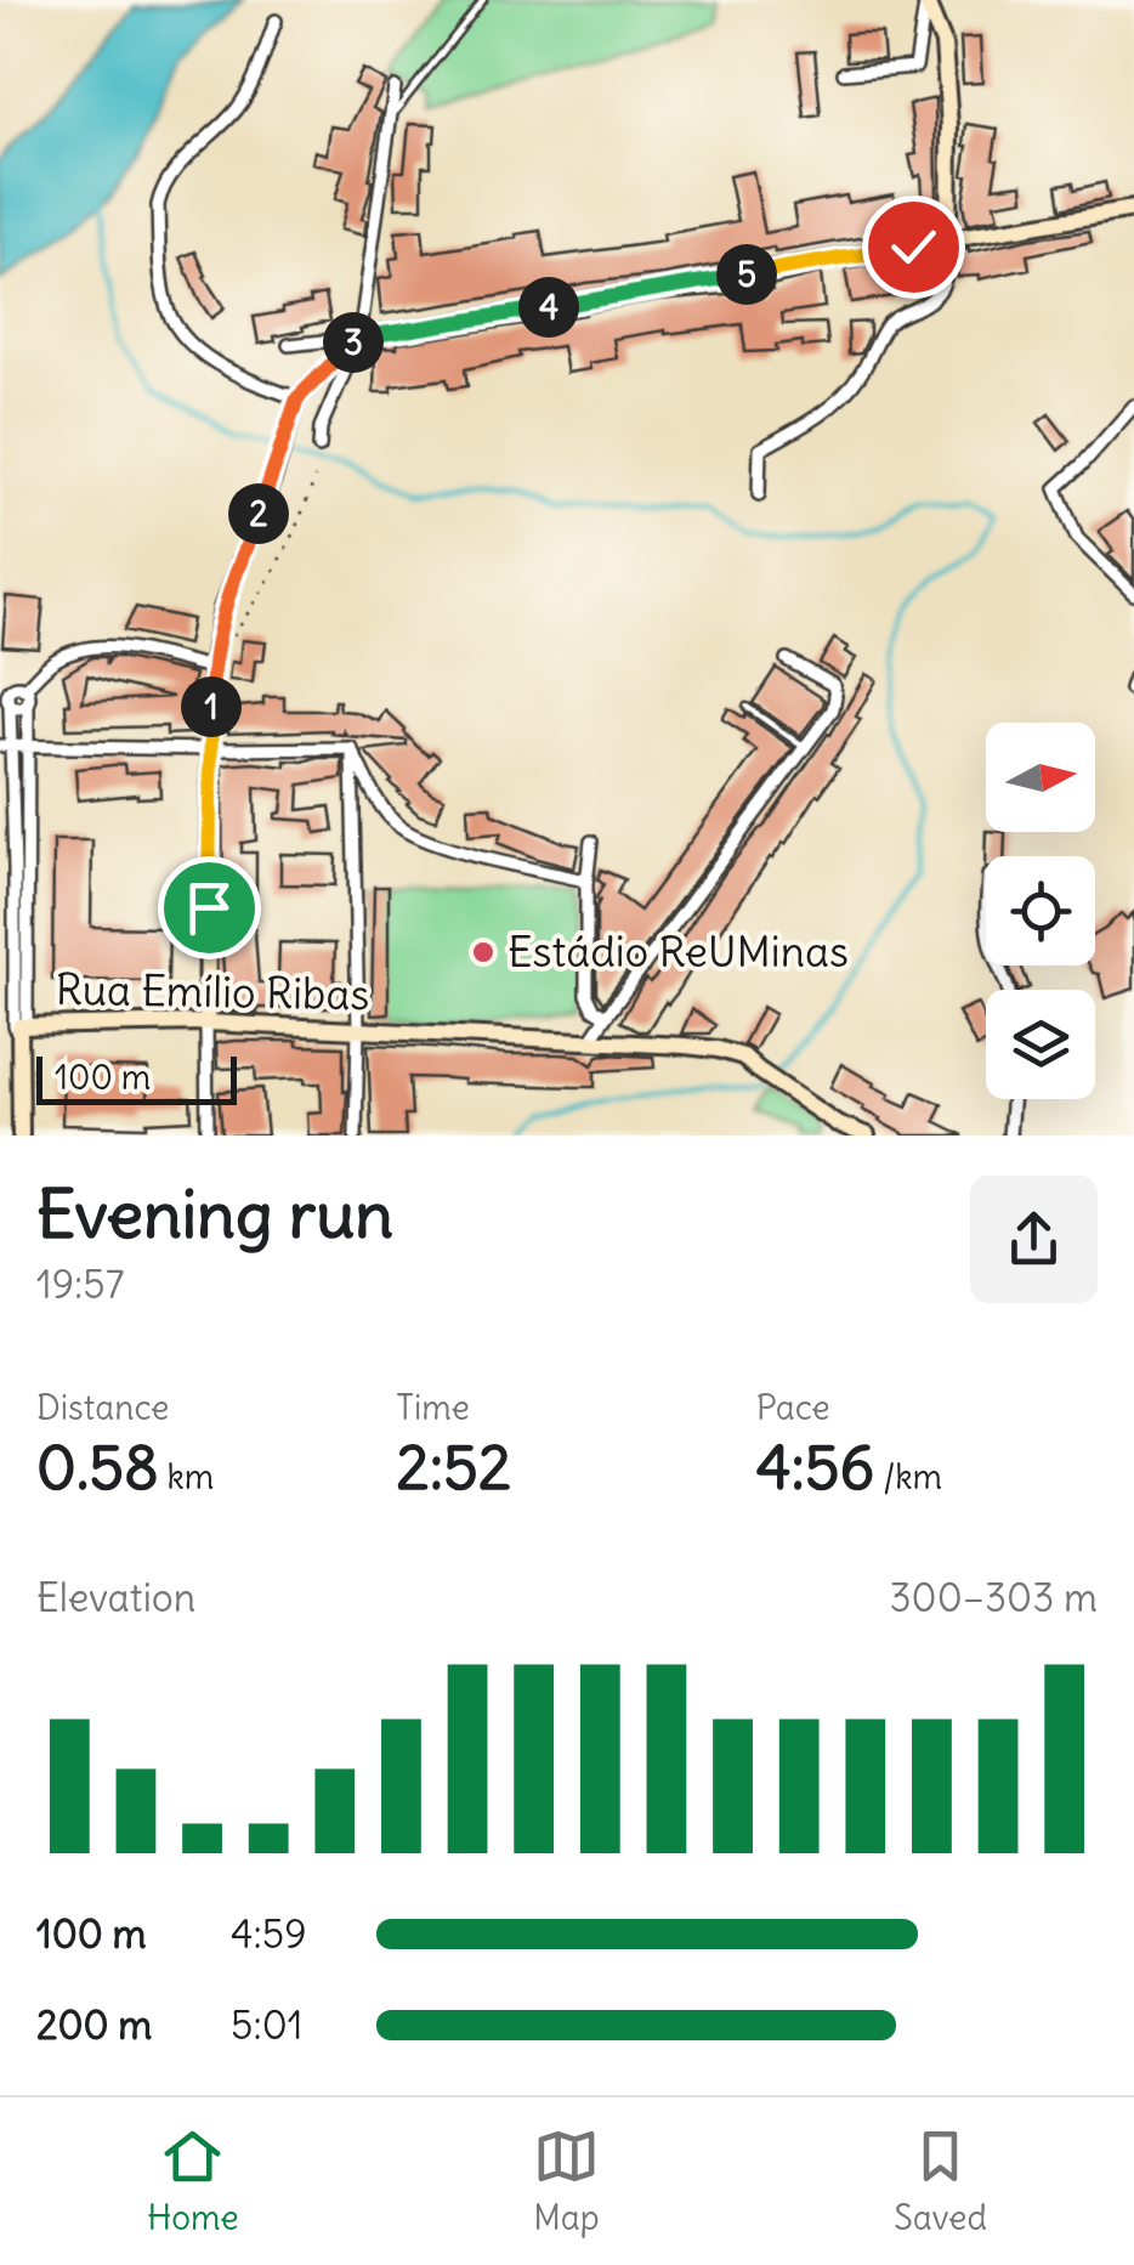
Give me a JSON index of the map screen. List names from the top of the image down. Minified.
{"streets":{"street":["Rua Emílio Ribas"]},"places":["Estádio ReUMinas"],"scale_bar":"100 m","north":"right","page":{"pins":["5","4","3","2","1"],"scale":"100 m","heading":["Evening run","19:57"],"stats":[["Distance","0.58 km"],["Time","2:52"],["Pace","4:56 /km"]],"chart":["Elevation","300–303 m"],"list":[{"name":"100 m","note":"4:59"},{"name":"200 m","note":"5:01"}],"tabs":["Home","Map","Saved"]}}
